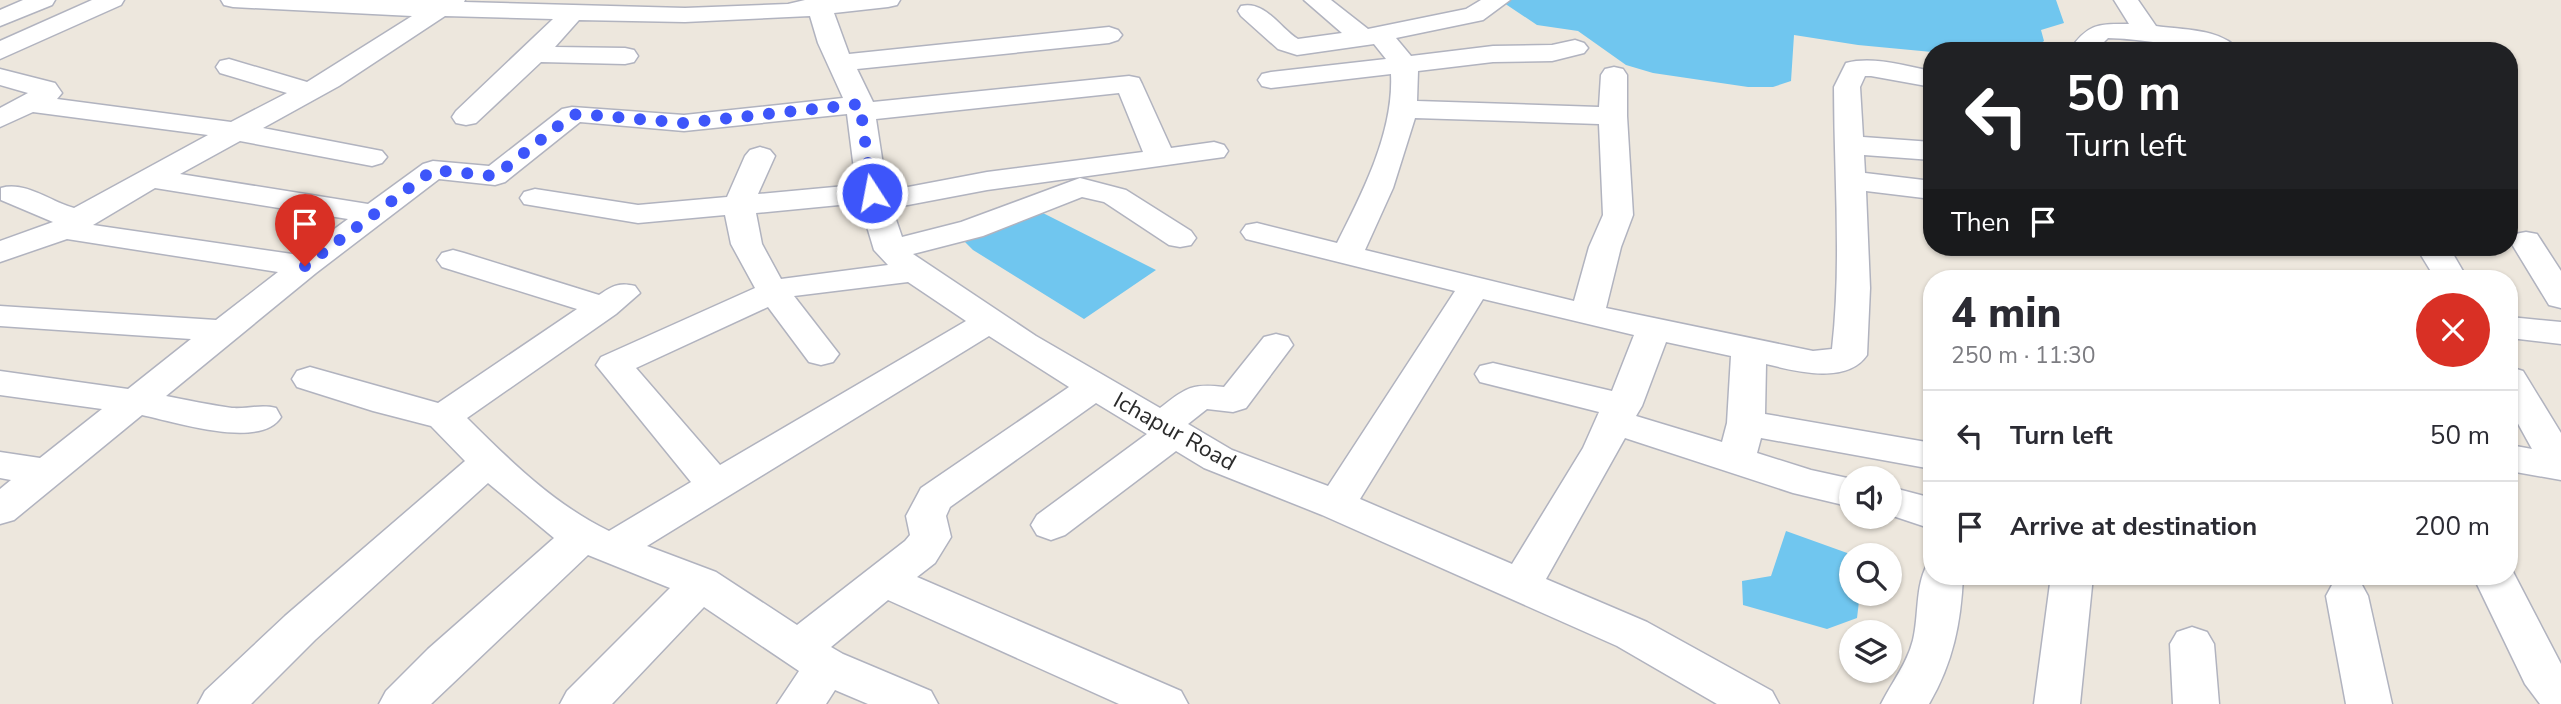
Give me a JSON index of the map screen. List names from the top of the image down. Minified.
{"streets":{"street":["Ichapur Road"]},"page":{"turn":["50 m","Turn left"],"then":"Then","heading":["4 min","250 m · 11:30"],"list":[{"name":"Turn left","value":"50 m"},{"name":"Arrive at destination","value":"200 m"}]}}
